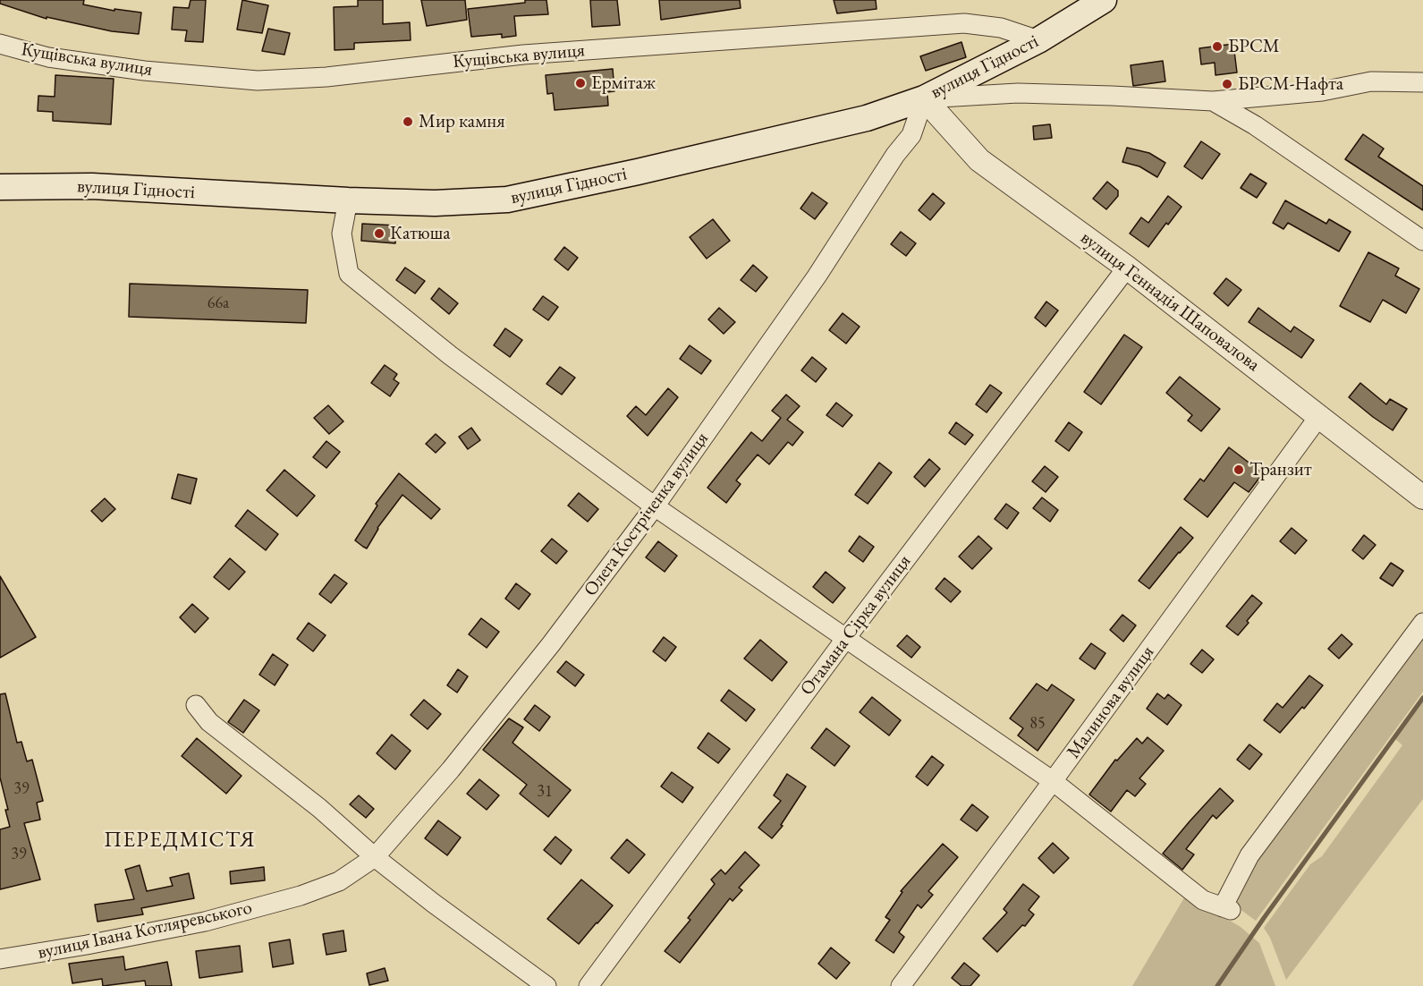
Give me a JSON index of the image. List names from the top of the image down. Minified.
{"streets":{"main road":["вулиця Гідності"],"street":["Кущівська вулиця","вулиця Геннадія Шаповалова","Олега Костріченка вулиця","Отамана Сірка вулиця","Малинова вулиця","вулиця Івана Котляревського"]},"crossings":[["Кущівська вулиця","вулиця Гідності"],["вулиця Гідності","вулиця Геннадія Шаповалова"],["вулиця Гідності","Олега Костріченка вулиця"],["вулиця Геннадія Шаповалова","Олега Костріченка вулиця"],["вулиця Геннадія Шаповалова","Отамана Сірка вулиця"],["вулиця Геннадія Шаповалова","Малинова вулиця"],["Олега Костріченка вулиця","вулиця Івана Котляревського"]],"districts":["ПЕРЕДМІСТЯ"],"places":["БРСМ","Ермітаж","БРСМ-Нафта","Мир камня","Катюша","Транзит"],"house_numbers":["66а","85","39","31","39"]}
